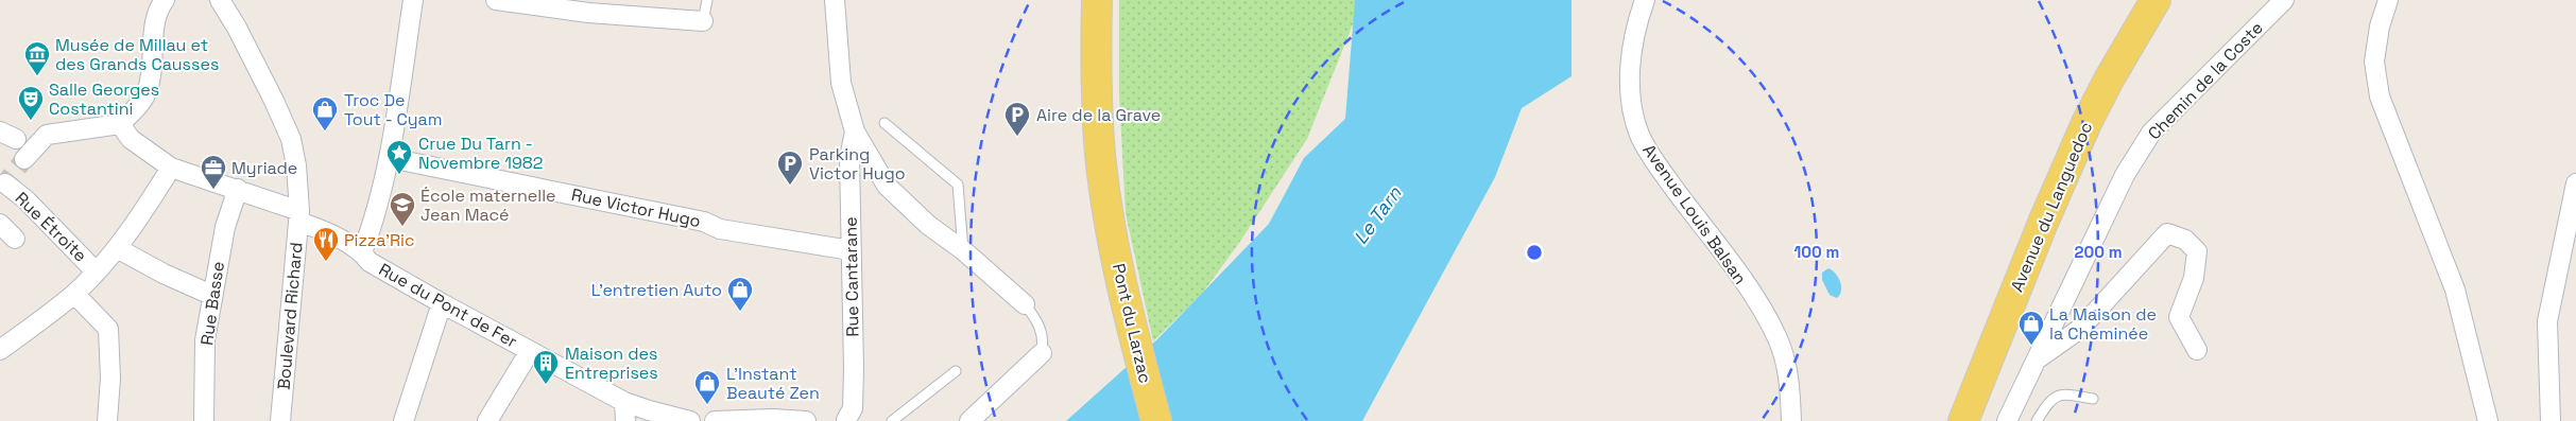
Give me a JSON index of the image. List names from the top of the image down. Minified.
{"streets":{"main road":["Avenue du Languedoc","Pont du Larzac"],"street":["Chemin de la Coste","Rue Victor Hugo","Avenue Louis Balsan","Rue Étroite","Rue Cantarane","Rue Basse","Rue du Pont de Fer","Boulevard Richard"]},"crossings":[["Rue Victor Hugo","Rue Cantarane"],["Rue Basse","Rue du Pont de Fer"],["Rue du Pont de Fer","Boulevard Richard"]],"water":["Le Tarn"],"places":{"museum":["Musée de Millau et des Grands Causses"],"theatre":["Salle Georges Costantini"],"shop":["Troc De Tout - Cyam","L'entretien Auto","La Maison de la Cheminée","L'Instant Beauté Zen"],"parking":["Aire de la Grave","Parking Victor Hugo"],"place":["Crue Du Tarn - Novembre 1982"],"office":["Myriade"],"school or university":["École maternelle Jean Macé"],"restaurant":["Pizza'Ric"],"building":["Maison des Entreprises"]},"rings":["100 m","200 m"]}
